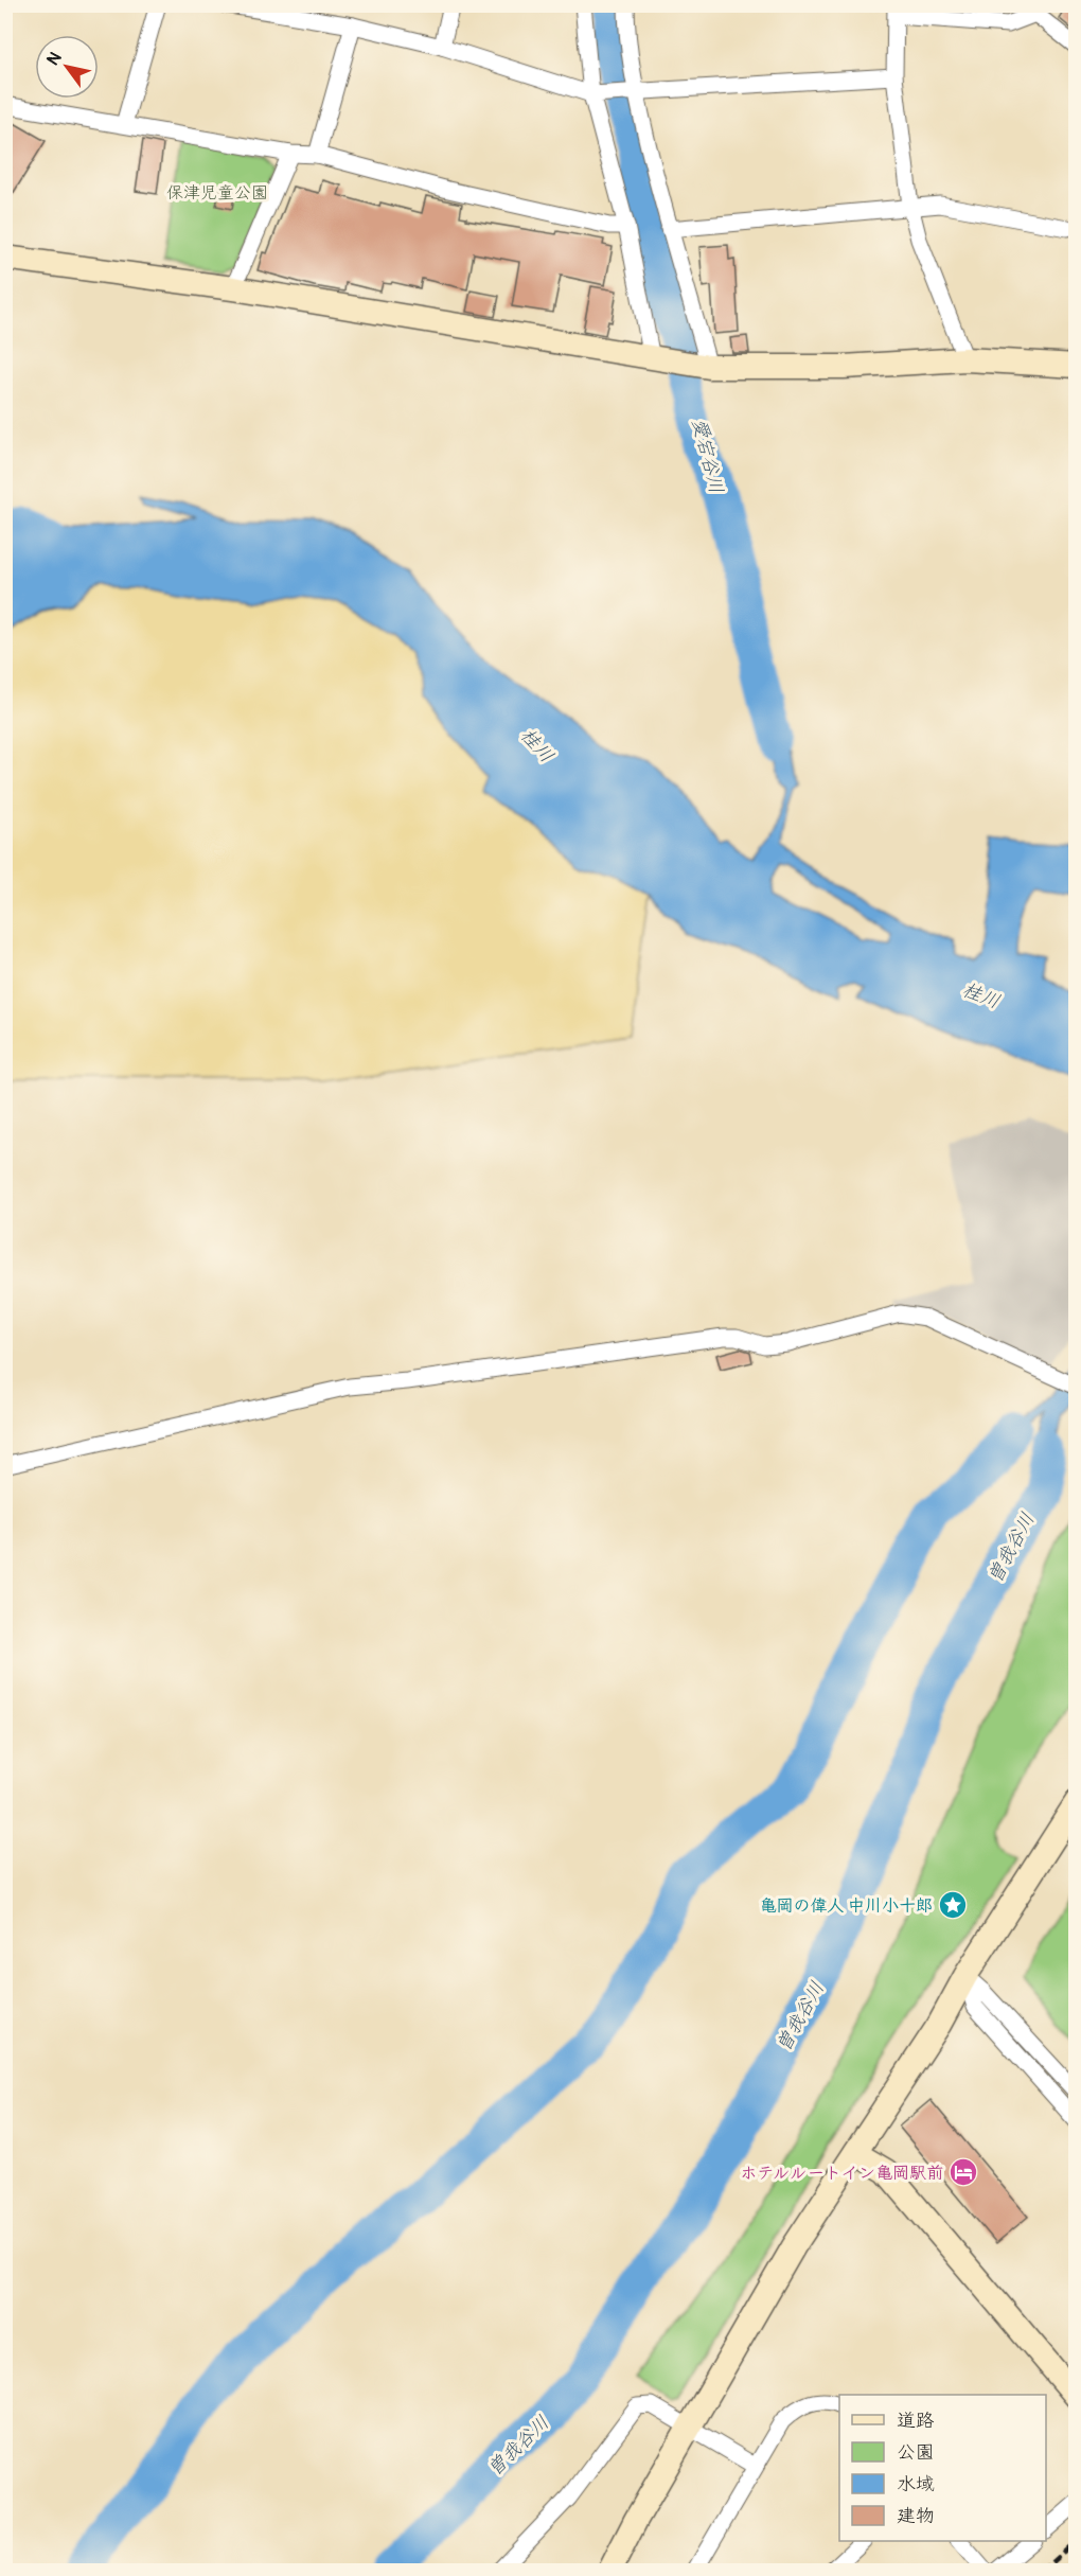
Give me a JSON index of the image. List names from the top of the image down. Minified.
{"water":["愛宕谷川","桂川","曽我谷川"],"parks":["保津児童公園"],"places":{"place":["亀岡の偉人 中川小十郎"],"hotel":["ホテルルートイン亀岡駅前"]},"legend":["道路","公園","水域","建物"],"north":"top left"}
